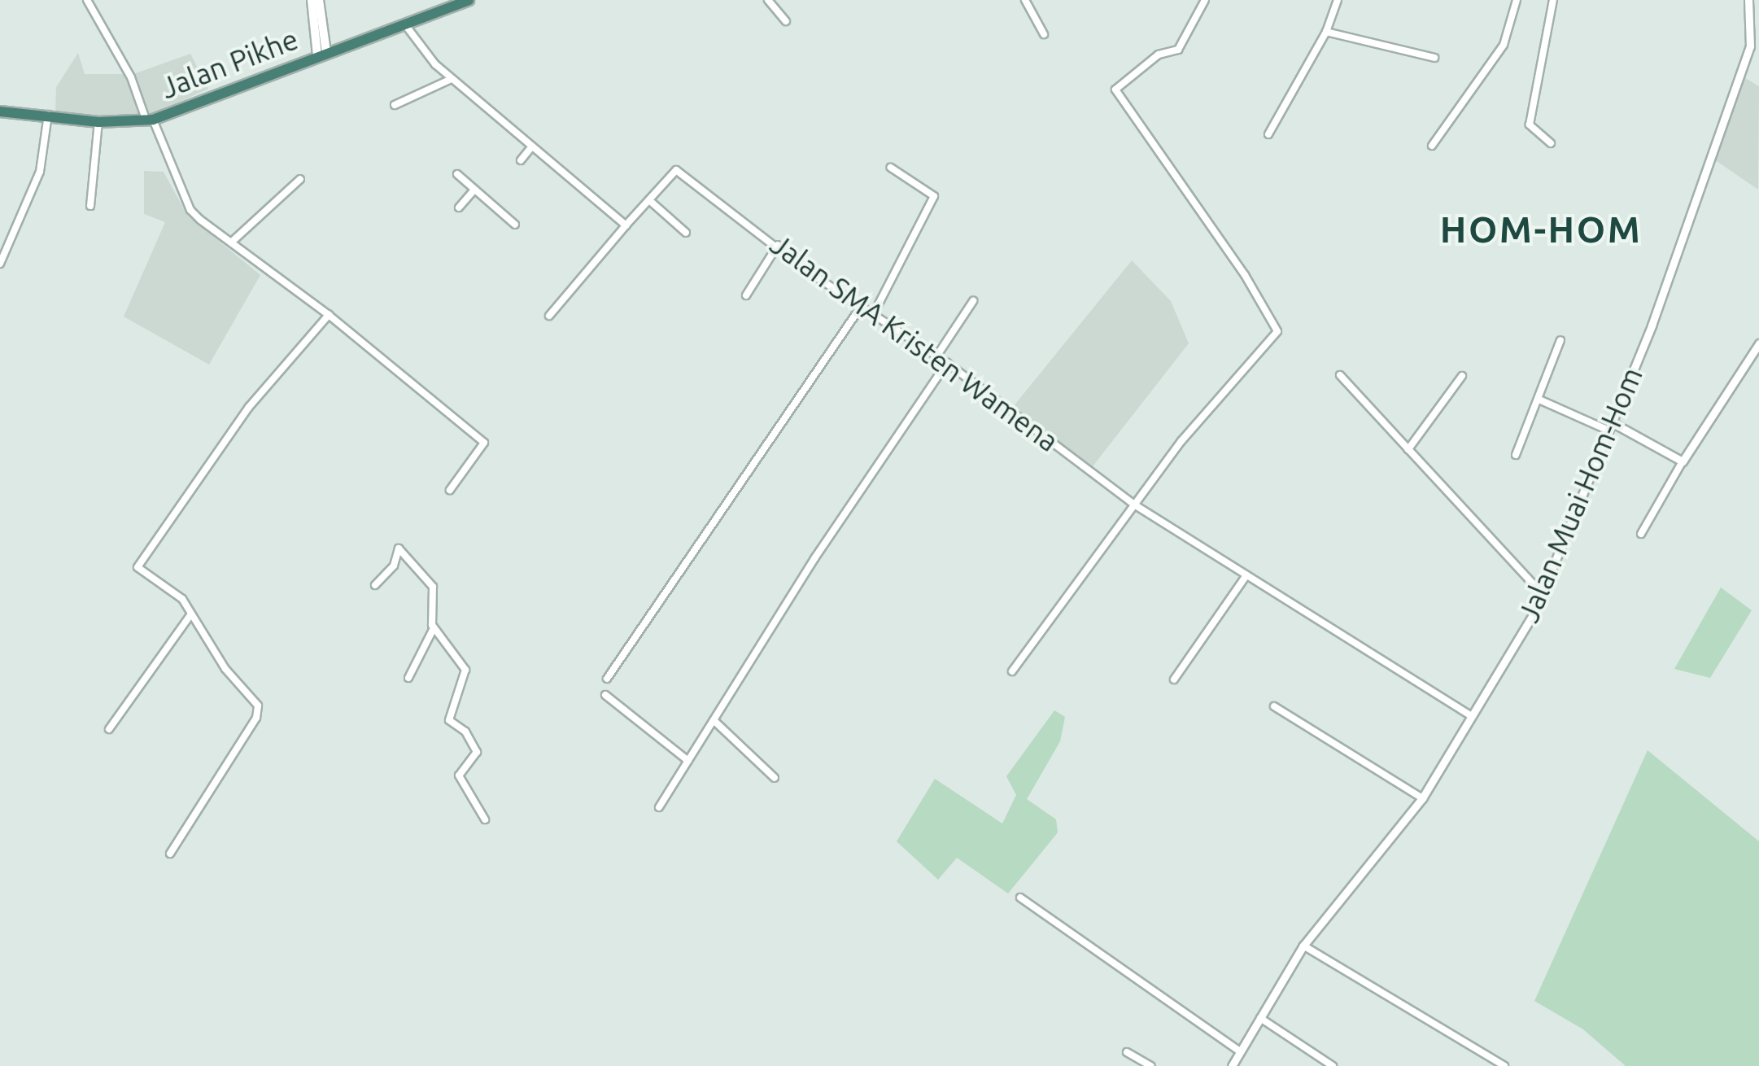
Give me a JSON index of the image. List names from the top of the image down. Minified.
{"streets":{"highway":["Jalan Pikhe"],"street":["Jalan SMA Kristen Wamena","Jalan Muai Hom-Hom"]},"crossings":[["Jalan SMA Kristen Wamena","Jalan Muai Hom-Hom"]],"districts":["HOM-HOM"]}
